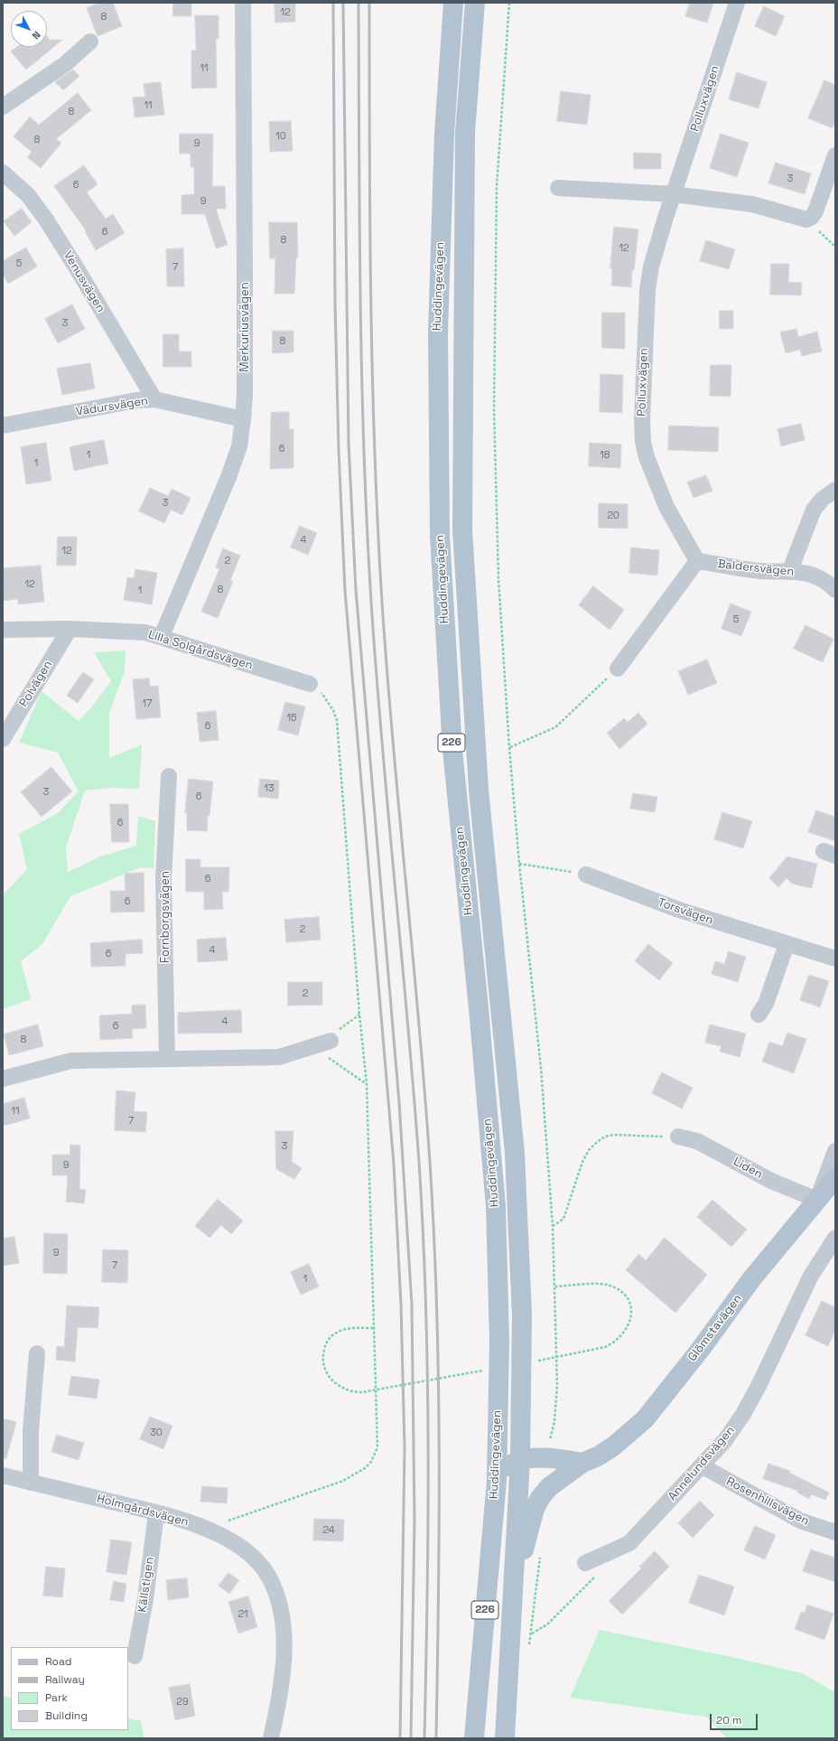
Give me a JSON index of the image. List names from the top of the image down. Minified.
{"streets":{"main road":["Huddingevägen","226","Glömstavägen"],"street":["Polluxvägen","Venusvägen","Merkuriusvägen","Vädursvägen","Baldersvägen","Lilla Solgårdsvägen","Polvägen","Torsvägen","Fornborgsvägen","Liden","Annelundsvägen","Rosenhillsvägen","Holmgårdsvägen","Källstigen"]},"crossings":[["Polluxvägen","Baldersvägen"],["Venusvägen","Vädursvägen"],["Huddingevägen","Glömstavägen"],["Merkuriusvägen","Vädursvägen"],["Merkuriusvägen","Lilla Solgårdsvägen"],["Lilla Solgårdsvägen","Polvägen"],["Liden","Glömstavägen"],["Annelundsvägen","Rosenhillsvägen"],["Holmgårdsvägen","Källstigen"]],"house_numbers":["12","8","11","11","8","10","8","9","3","6","9","6","8","12","5","7","3","8","6","1","18","1","3","20","4","12","2","12","8","1","5","17","15","6","13","3","6","6","6","6","2","4","6","2","4","6","8","11","7","3","9","9","7","1","30","24","21","29"],"legend":["Road","Railway","Park","Building"],"scale_bar":"20 m","north":"bottom right"}
